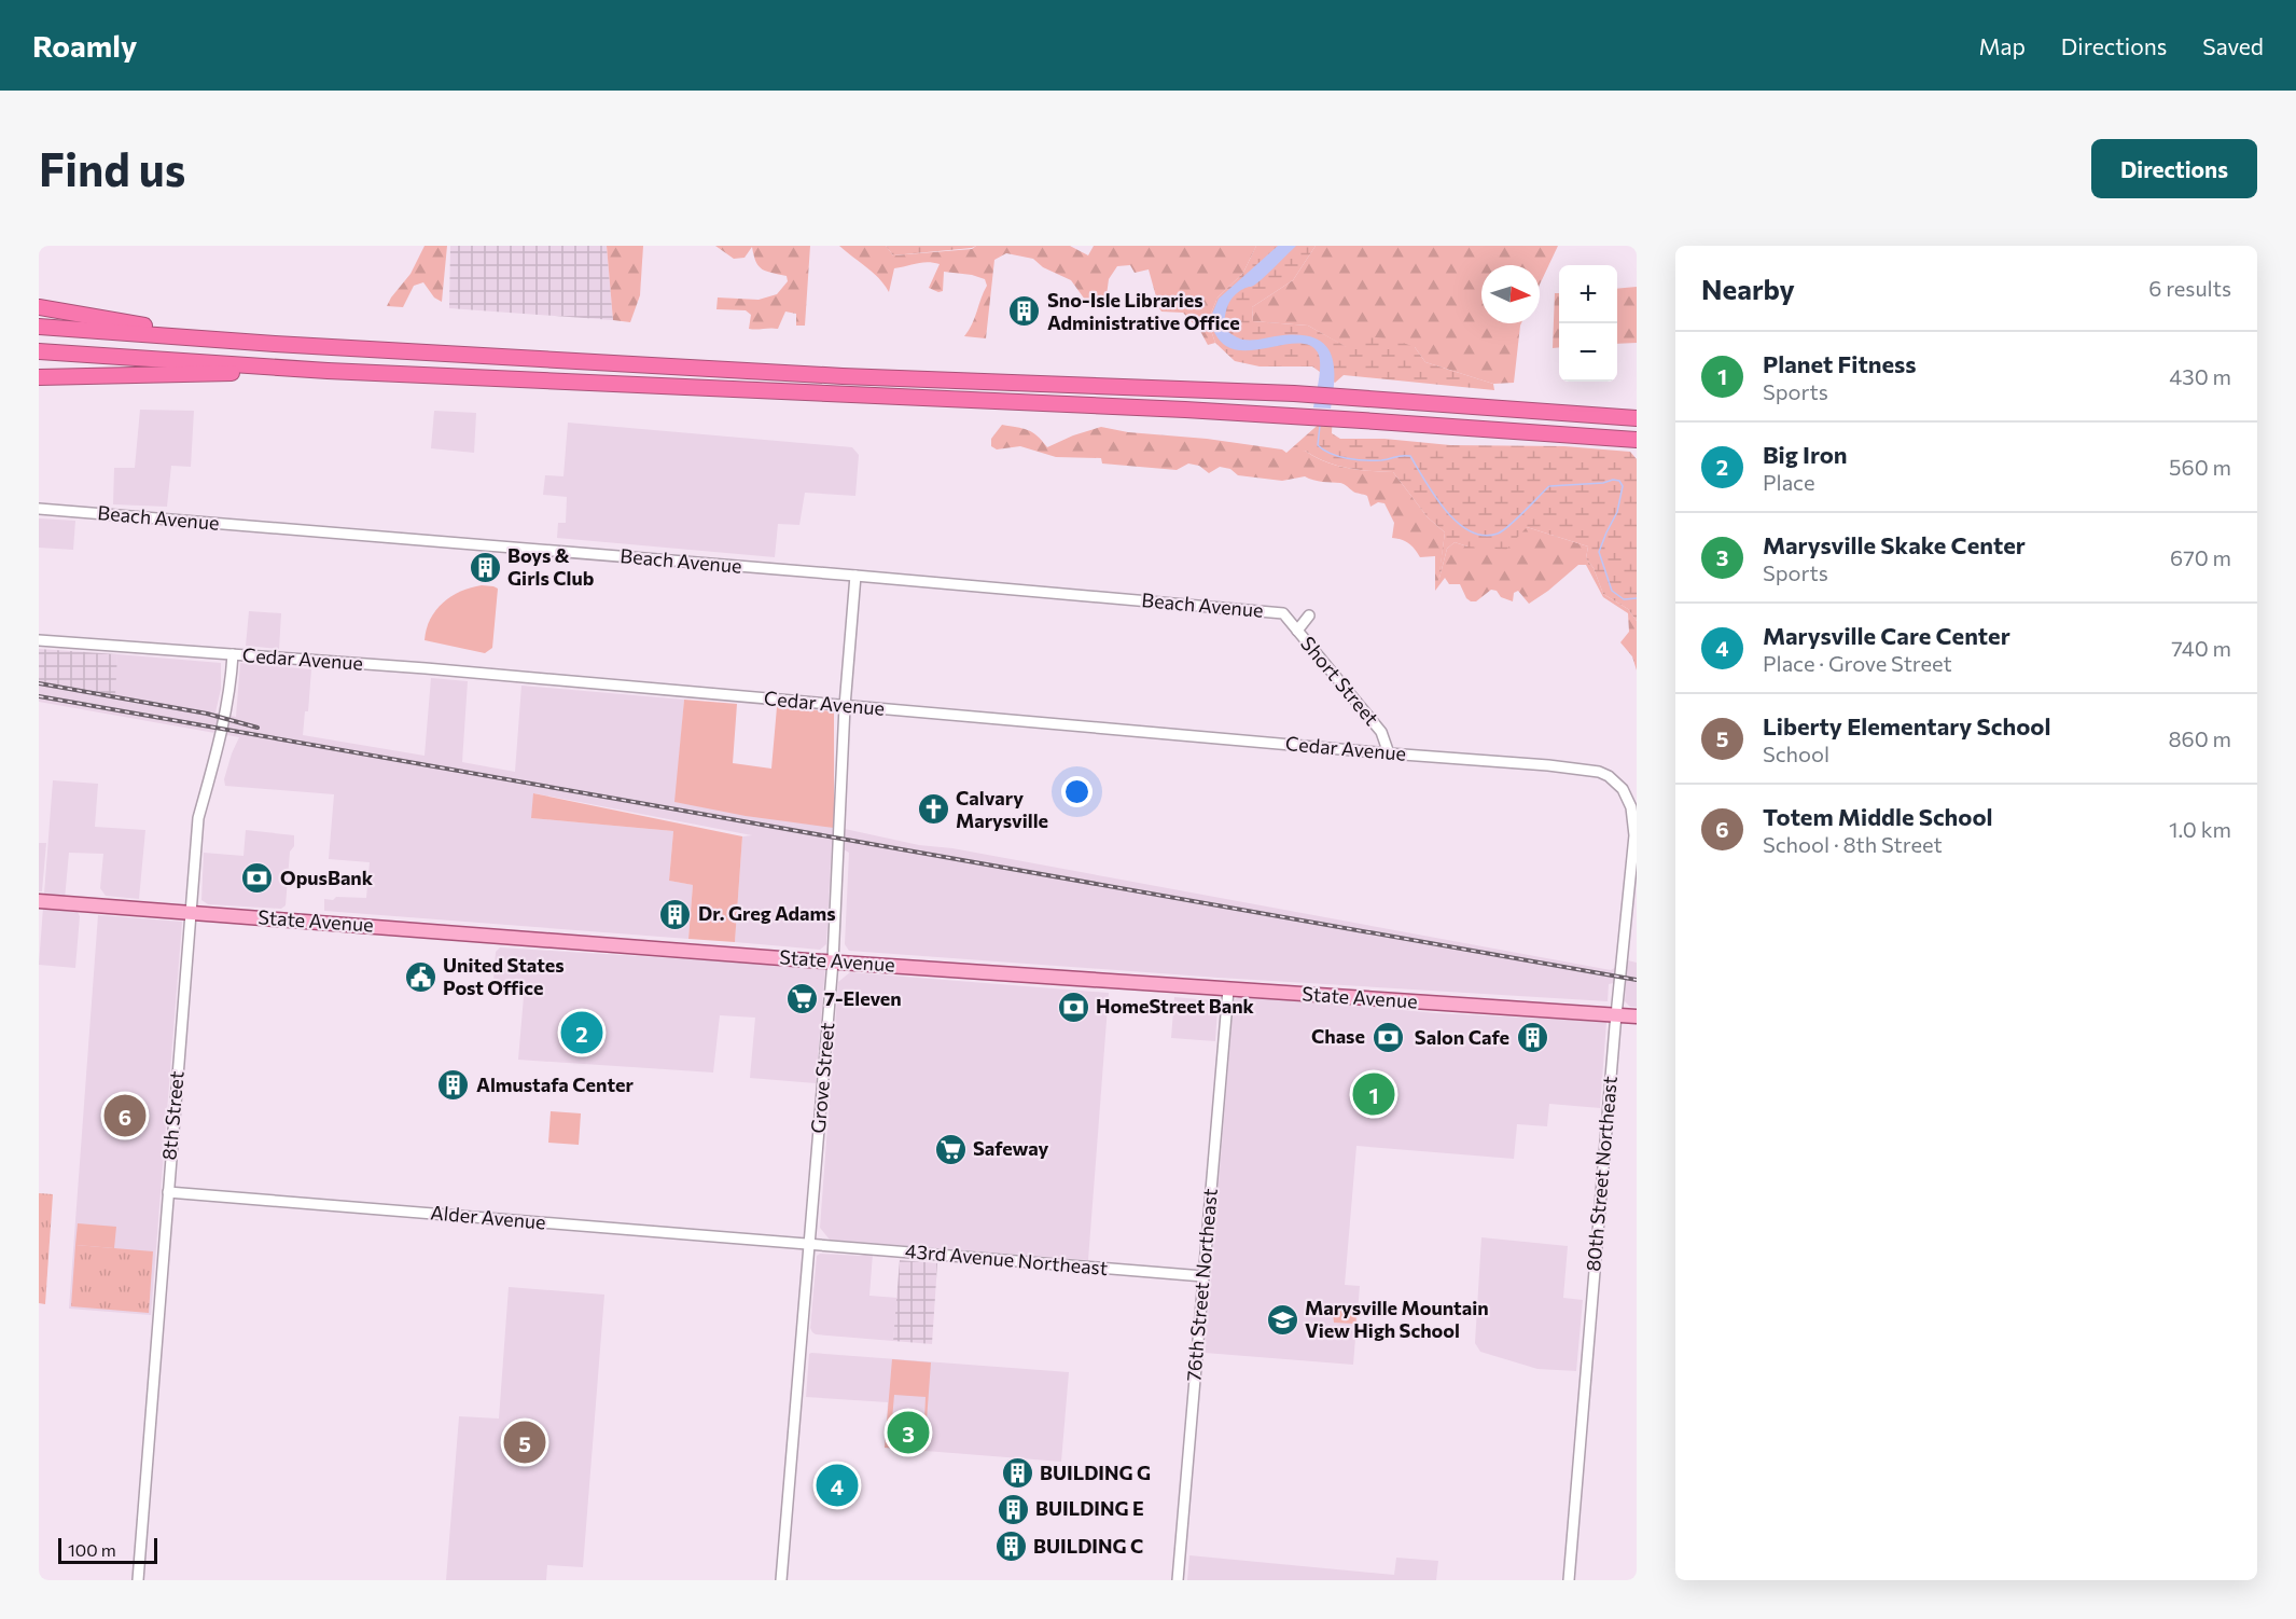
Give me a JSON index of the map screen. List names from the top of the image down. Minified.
{"streets":{"main road":["State Avenue"],"street":["Beach Avenue","Cedar Avenue","Short Street","Grove Street","8th Street","80th Street Northeast","Alder Avenue","43rd Avenue Northeast","76th Street Northeast"]},"crossings":[["Beach Avenue","Short Street"],["Beach Avenue","Grove Street"],["Cedar Avenue","Short Street"],["Cedar Avenue","Grove Street"],["Cedar Avenue","8th Street"],["Cedar Avenue","80th Street Northeast"],["State Avenue","Grove Street"],["State Avenue","8th Street"],["State Avenue","80th Street Northeast"],["State Avenue","76th Street Northeast"],["Grove Street","Alder Avenue"],["Grove Street","43rd Avenue Northeast"],["8th Street","Alder Avenue"],["Alder Avenue","43rd Avenue Northeast"],["43rd Avenue Northeast","76th Street Northeast"]],"places":{"building":["Sno-Isle Libraries Administrative Office","Boys & Girls Club","Dr. Greg Adams","Salon Cafe","Almustafa Center","BUILDING G","BUILDING E","BUILDING C"],"church":["Calvary Marysville"],"bank":["OpusBank","HomeStreet Bank","Chase"],"public building":["United States Post Office"],"supermarket":["7-Eleven","Safeway"],"school or university":["Marysville Mountain View High School"]},"scale_bar":"100 m","north":"right","page":{"header":"Roamly","nav":["Map","Directions","Saved"],"buttons":"Directions","title":"Find us","heading":["Nearby","6 results"],"map_buttons":["+","−"],"list":[{"mark":"1","name":"Planet Fitness","note":"Sports","value":"430 m"},{"mark":"2","name":"Big Iron","note":"Place","value":"560 m"},{"mark":"3","name":"Marysville Skake Center","note":"Sports","value":"670 m"},{"mark":"4","name":"Marysville Care Center","note":"Place · Grove Street","value":"740 m"},{"mark":"5","name":"Liberty Elementary School","note":"School","value":"860 m"},{"mark":"6","name":"Totem Middle School","note":"School · 8th Street","value":"1.0 km"}],"pins":["2","1","6","3","5","4"],"scale":"100 m"}}
